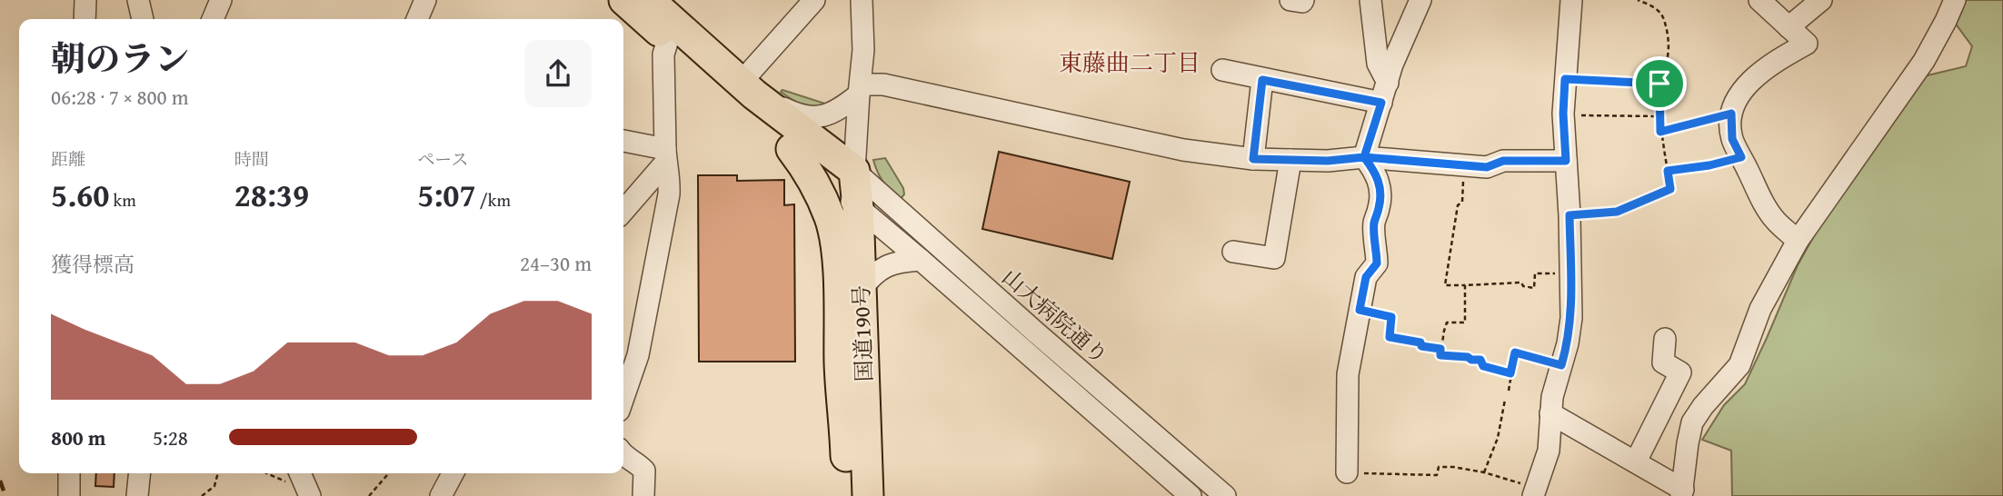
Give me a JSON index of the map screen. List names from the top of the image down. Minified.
{"streets":{"highway":["国道190号"],"street":["山大病院通り"]},"crossings":[["山大病院通り","国道190号"]],"districts":["東藤曲二丁目"],"page":{"heading":["朝のラン","06:28 · 7 × 800 m"],"stats":[["距離","5.60 km"],["時間","28:39"],["ペース","5:07 /km"]],"chart":["獲得標高","24–30 m"],"list":[{"name":"800 m","note":"5:28"}]}}
